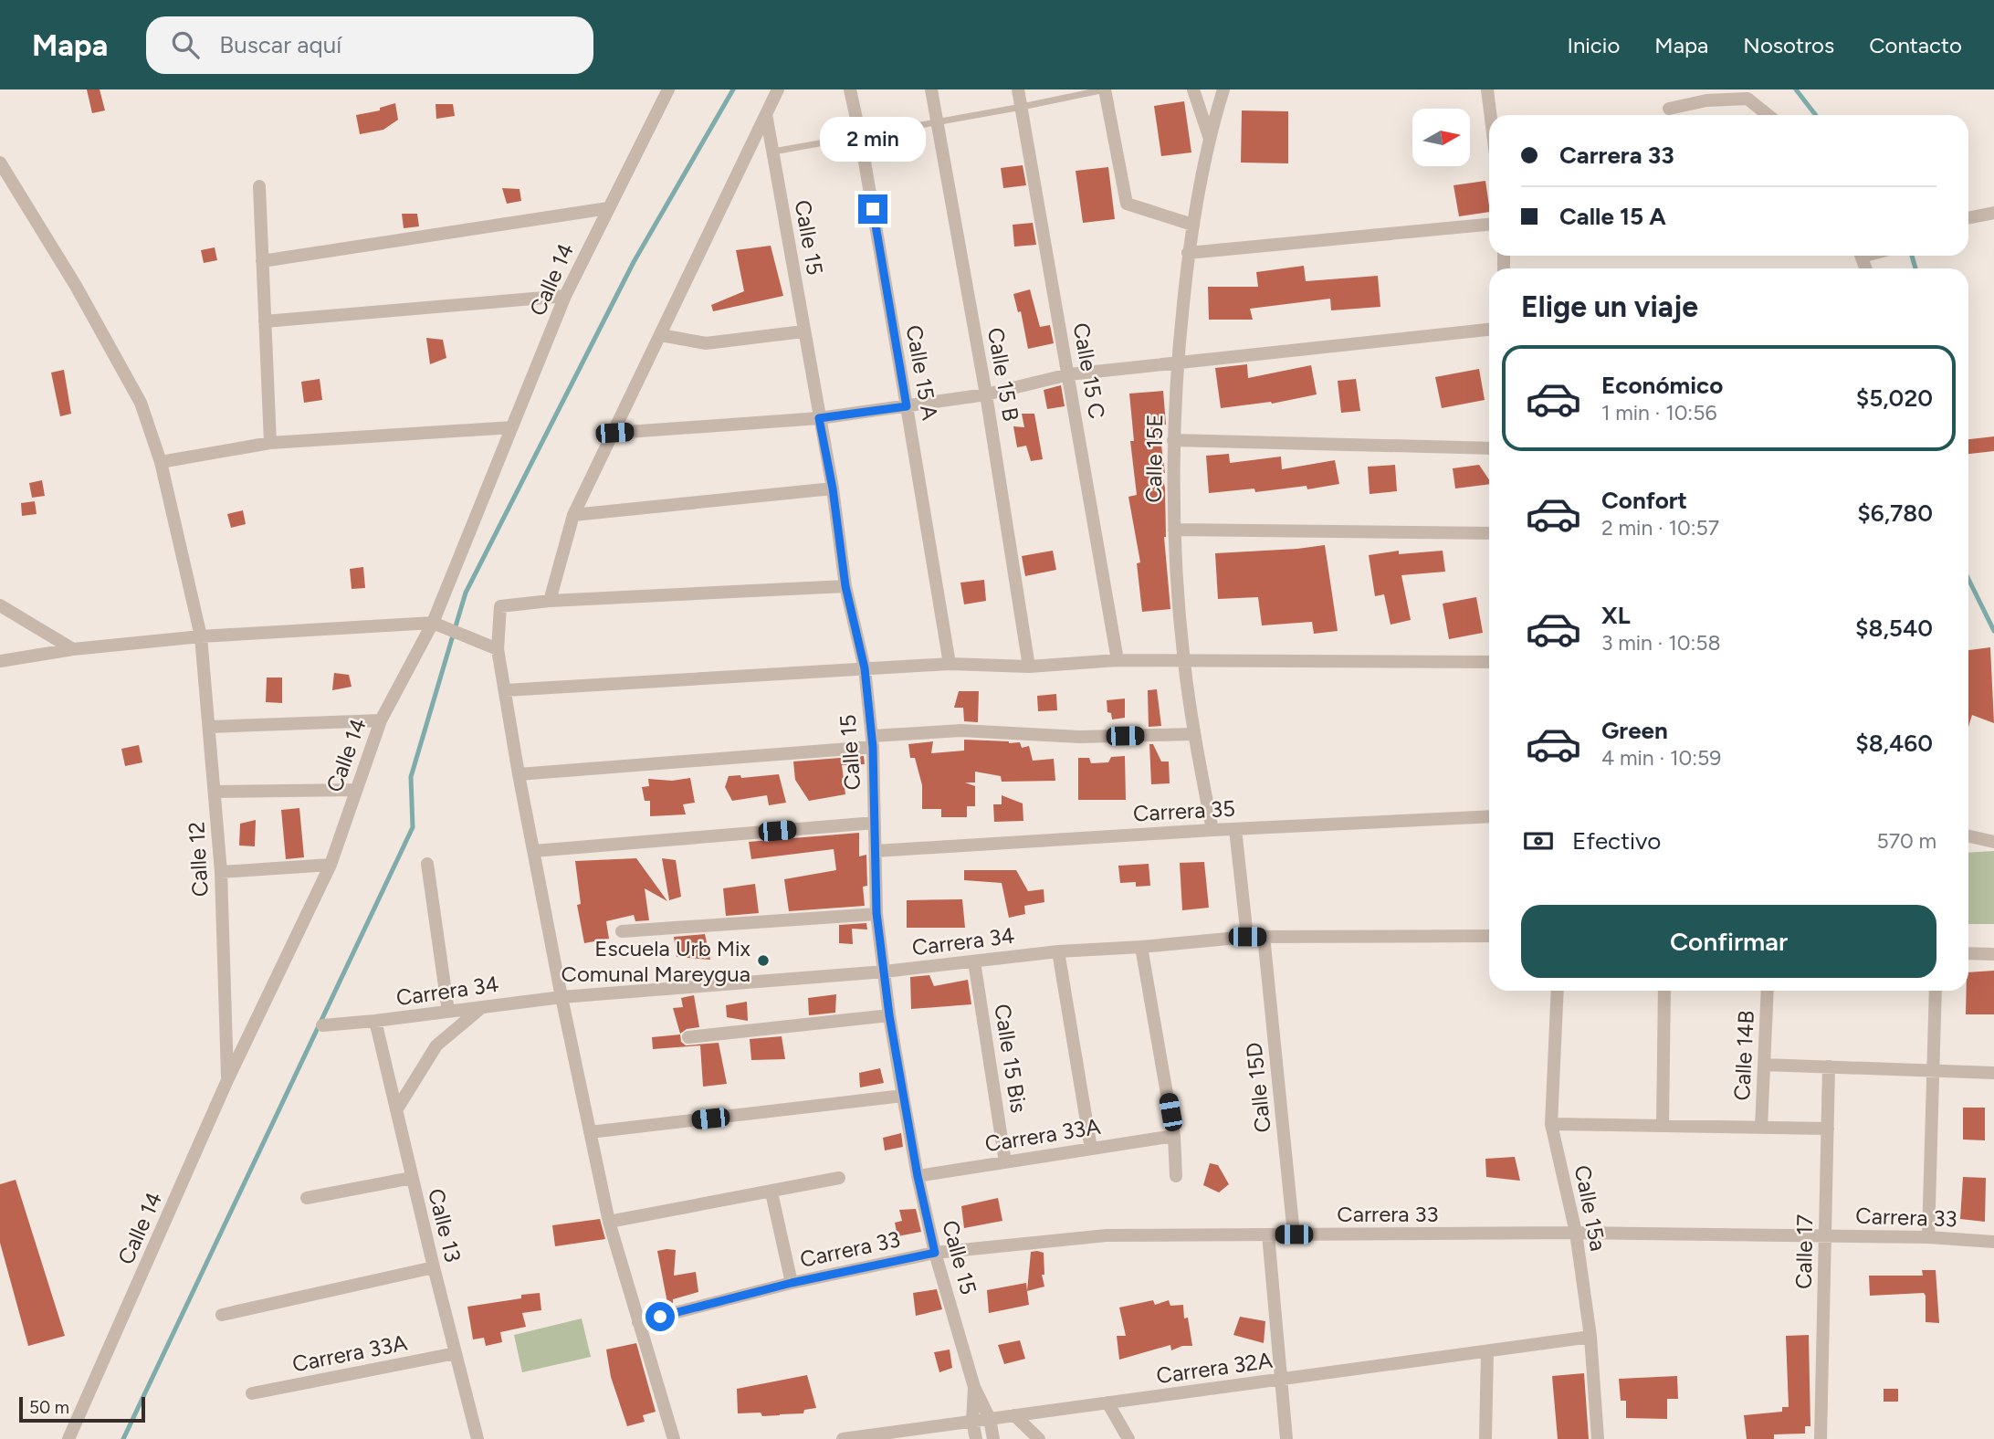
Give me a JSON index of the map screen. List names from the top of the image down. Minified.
{"streets":{"street":["Calle 15","Calle 14","Calle 15 C","Calle 15 A","Calle 15 B","Calle 15E","Carrera 35","Calle 12","Carrera 34","Calle 14B","Calle 15 Bis","Calle 15D","Carrera 33A","Calle 15a","Carrera 33","Calle 13","Calle 17","Carrera 32A"]},"crossings":[["Calle 15","Carrera 35"],["Calle 15","Carrera 34"],["Calle 15","Carrera 33A"],["Calle 15","Carrera 33"],["Calle 15","Carrera 32A"],["Calle 14","Calle 12"],["Calle 15E","Carrera 35"],["Carrera 34","Calle 15 Bis"],["Carrera 34","Calle 15D"],["Carrera 34","Calle 13"],["Calle 15 Bis","Carrera 33A"],["Calle 15D","Carrera 33"],["Carrera 33A","Calle 13"],["Calle 15a","Carrera 33"],["Calle 15a","Carrera 32A"],["Carrera 33","Calle 17"]],"places":["Escuela Urb Mix Comunal Mareygua"],"scale_bar":"50 m","north":"right","page":{"header":"Mapa","search":"Buscar aquí","nav":["Inicio","Mapa","Nosotros","Contacto"],"banner":["Carrera 33","Calle 15 A"],"bubble":"2 min","heading":"Elige un viaje","list":[{"name":"Económico","note":"1 min · 10:56","value":"$5,020"},{"name":"Confort","note":"2 min · 10:57","value":"$6,780"},{"name":"XL","note":"3 min · 10:58","value":"$8,540"},{"name":"Green","note":"4 min · 10:59","value":"$8,460"}],"pay":["Efectivo","570 m"],"buttons":"Confirmar","scale":"50 m"}}
